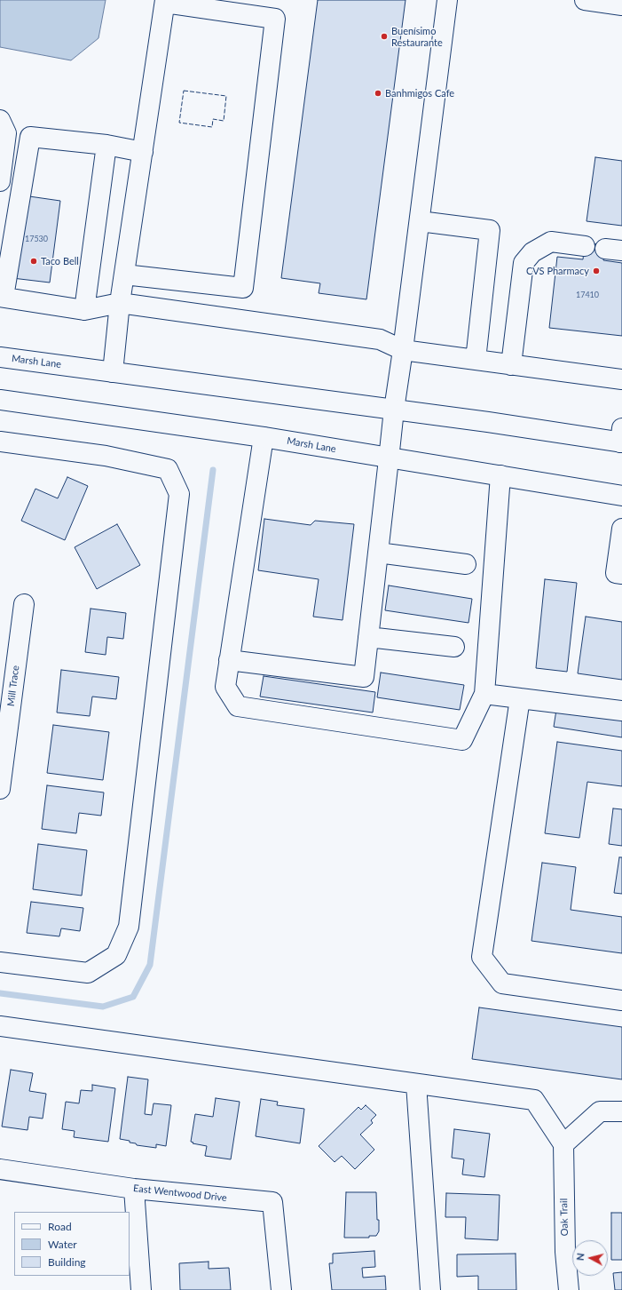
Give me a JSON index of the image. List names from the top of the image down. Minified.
{"streets":{"main road":["Marsh Lane","Mill Trace","East Wentwood Drive","Oak Trail"]},"places":["Buenísimo Restaurante","Banhmigos Cafe","Taco Bell","CVS Pharmacy"],"house_numbers":["17530","17410"],"legend":["Road","Water","Building"],"north":"left"}
